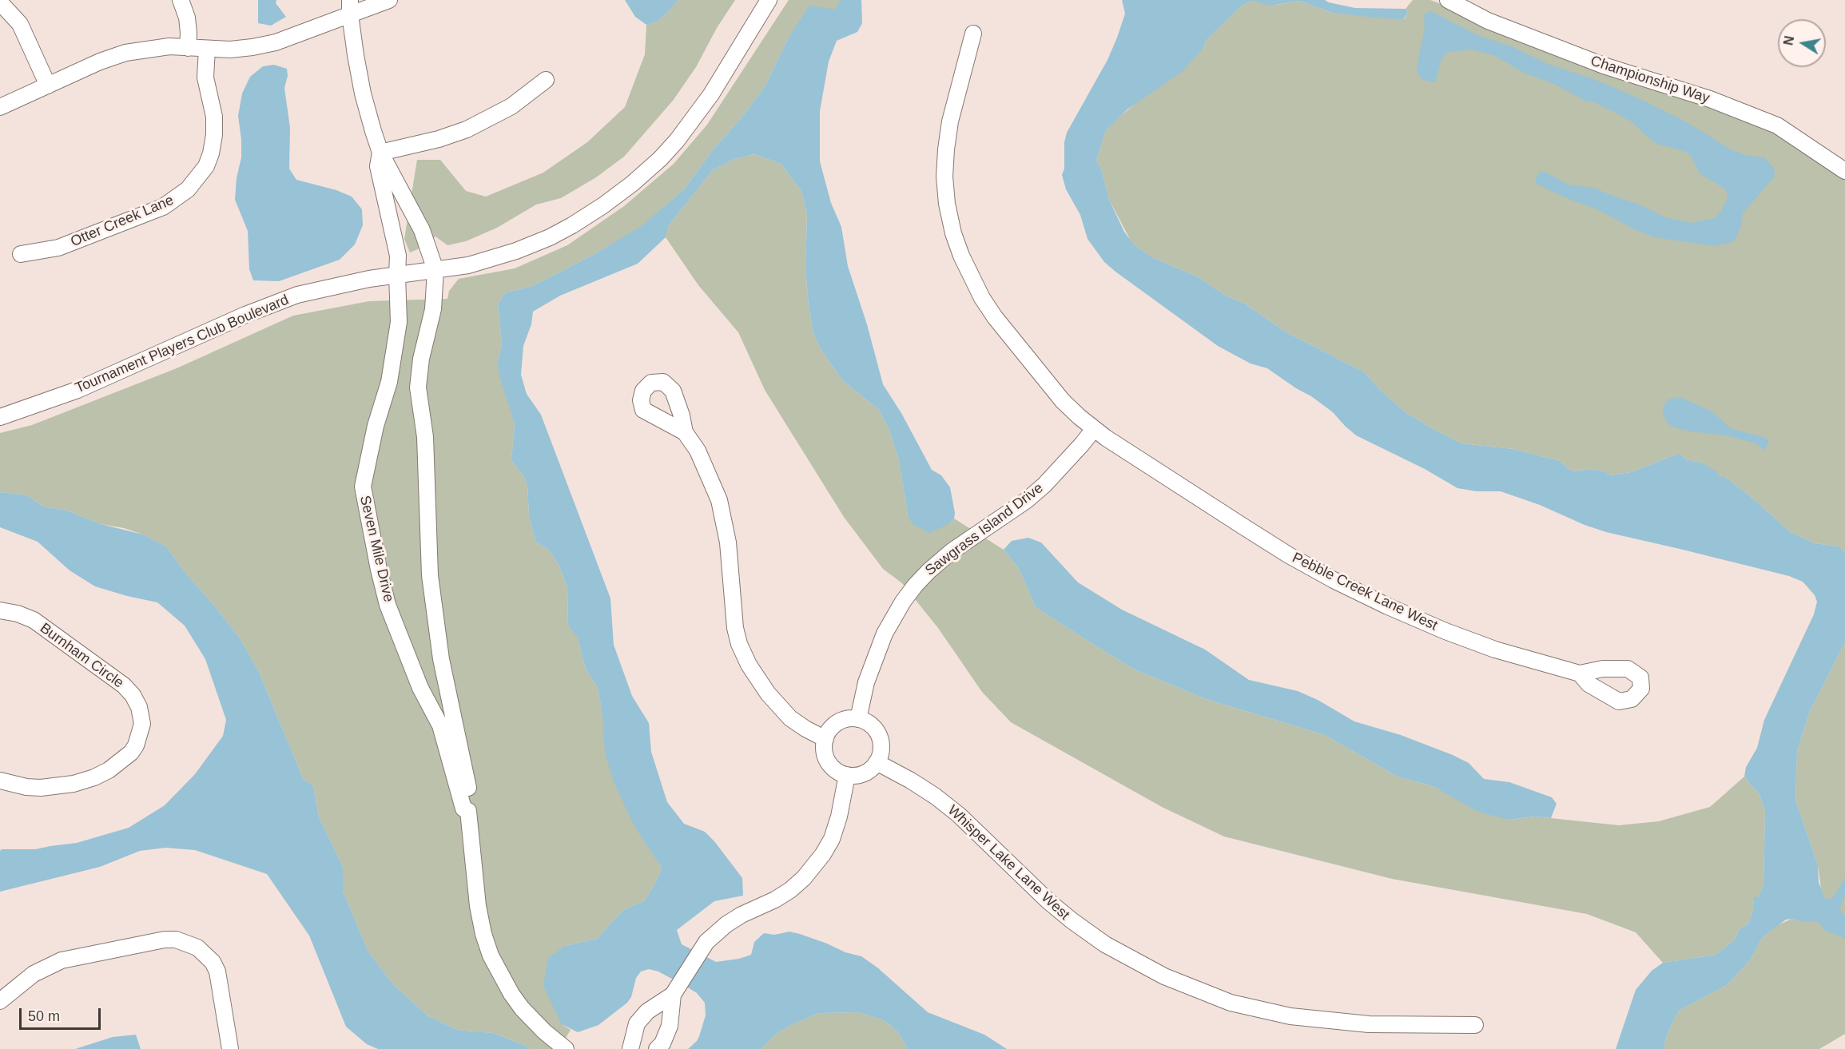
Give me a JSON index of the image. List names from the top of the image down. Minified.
{"streets":{"street":["Championship Way","Otter Creek Lane","Tournament Players Club Boulevard","Sawgrass Island Drive","Seven Mile Drive","Pebble Creek Lane West","Burnham Circle","Whisper Lake Lane West"]},"crossings":[["Tournament Players Club Boulevard","Seven Mile Drive"],["Sawgrass Island Drive","Pebble Creek Lane West"],["Sawgrass Island Drive","Whisper Lake Lane West"]],"scale_bar":"50 m","north":"left"}
